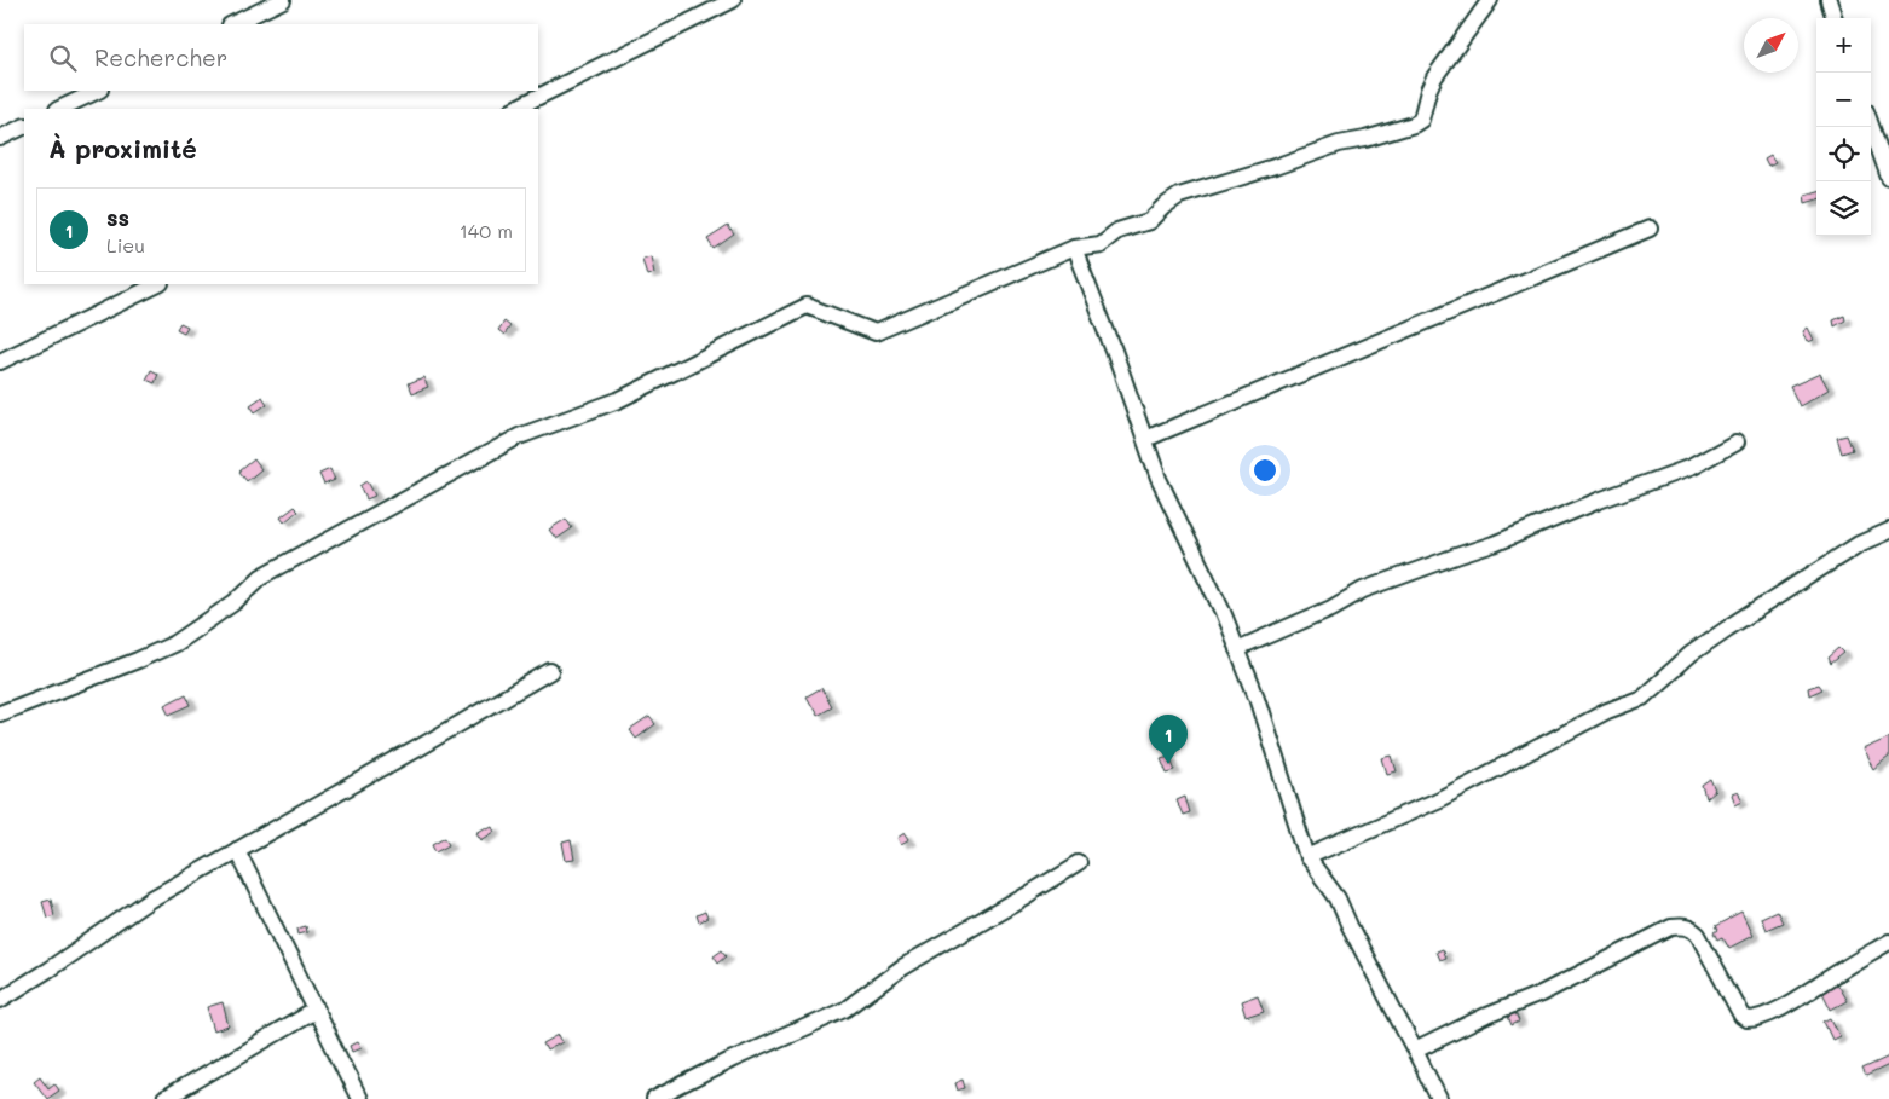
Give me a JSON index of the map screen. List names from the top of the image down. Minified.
{"north":"top right","page":{"map_buttons":["+","−"],"search":"Rechercher","heading":"À proximité","list":[{"mark":"1","name":"ss","note":"Lieu","value":"140 m"}],"pins":"1"}}
